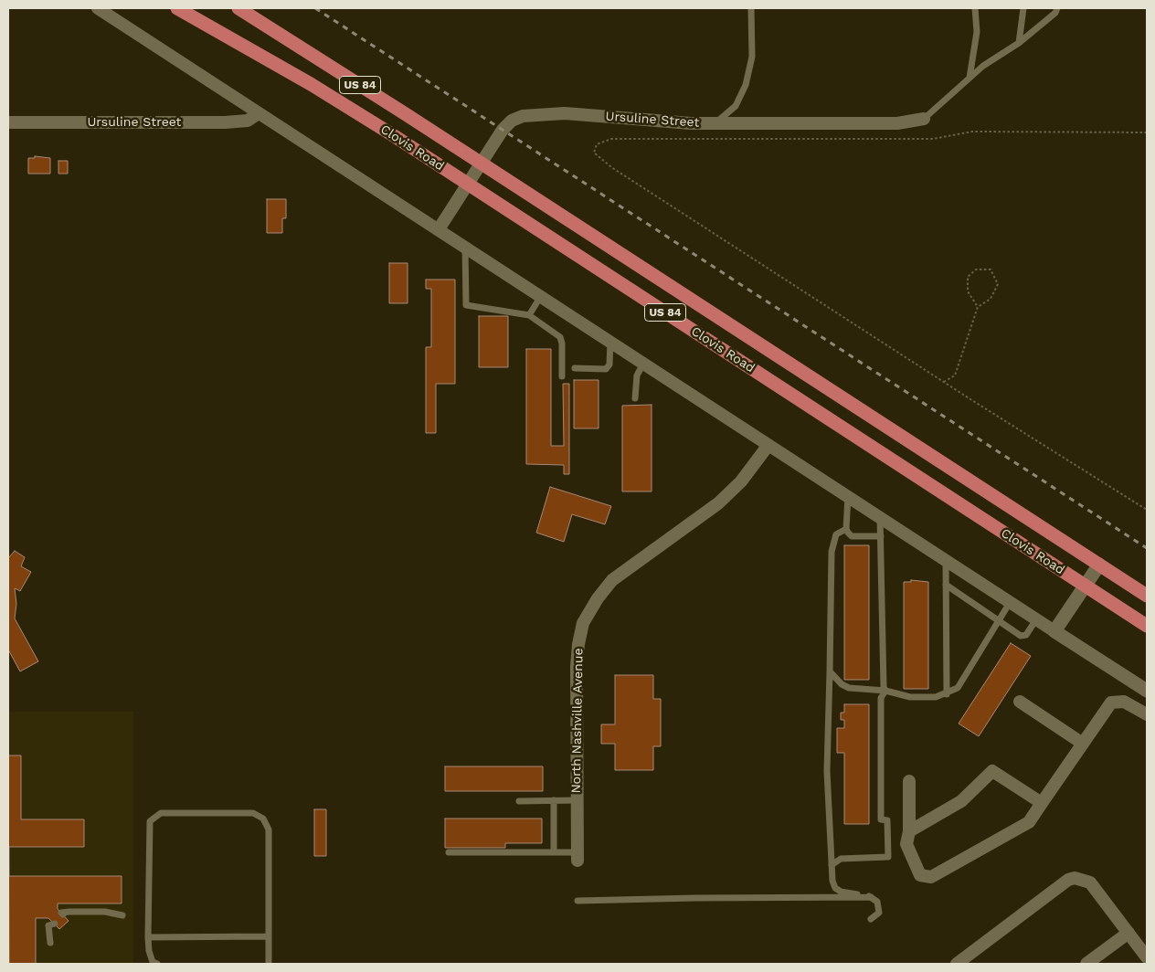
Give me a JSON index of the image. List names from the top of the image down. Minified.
{"streets":{"highway":["US 84","Clovis Road"],"street":["Ursuline Street","North Nashville Avenue"]},"crossings":[["Ursuline Street","Clovis Road"]]}
